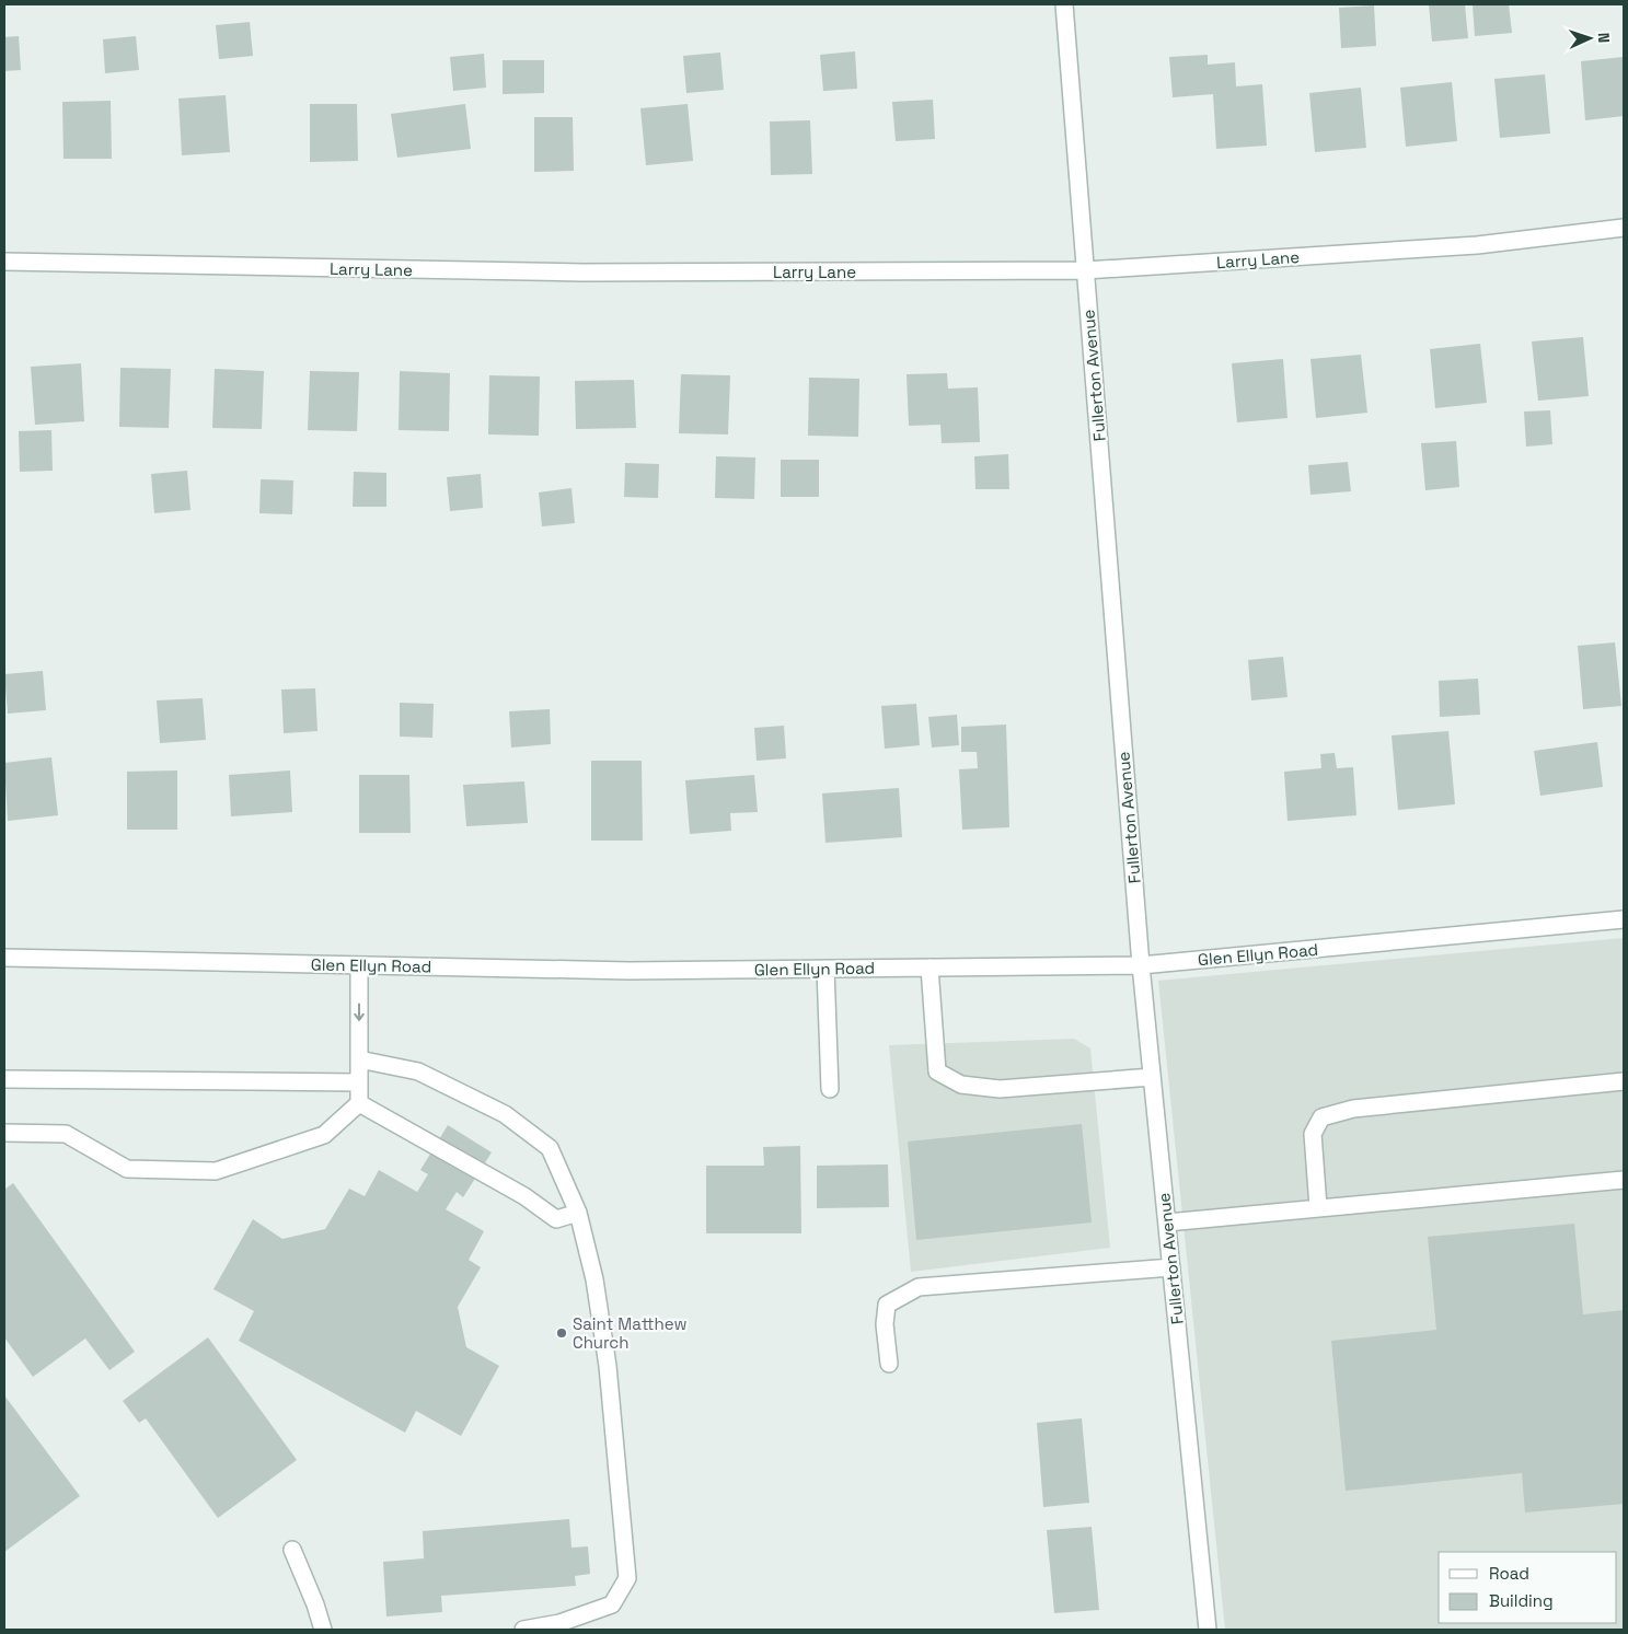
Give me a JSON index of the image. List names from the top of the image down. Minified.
{"streets":{"street":["Larry Lane","Fullerton Avenue","Glen Ellyn Road"]},"crossings":[["Larry Lane","Fullerton Avenue"],["Fullerton Avenue","Glen Ellyn Road"]],"places":["Saint Matthew Church"],"legend":["Road","Building"],"north":"right"}
